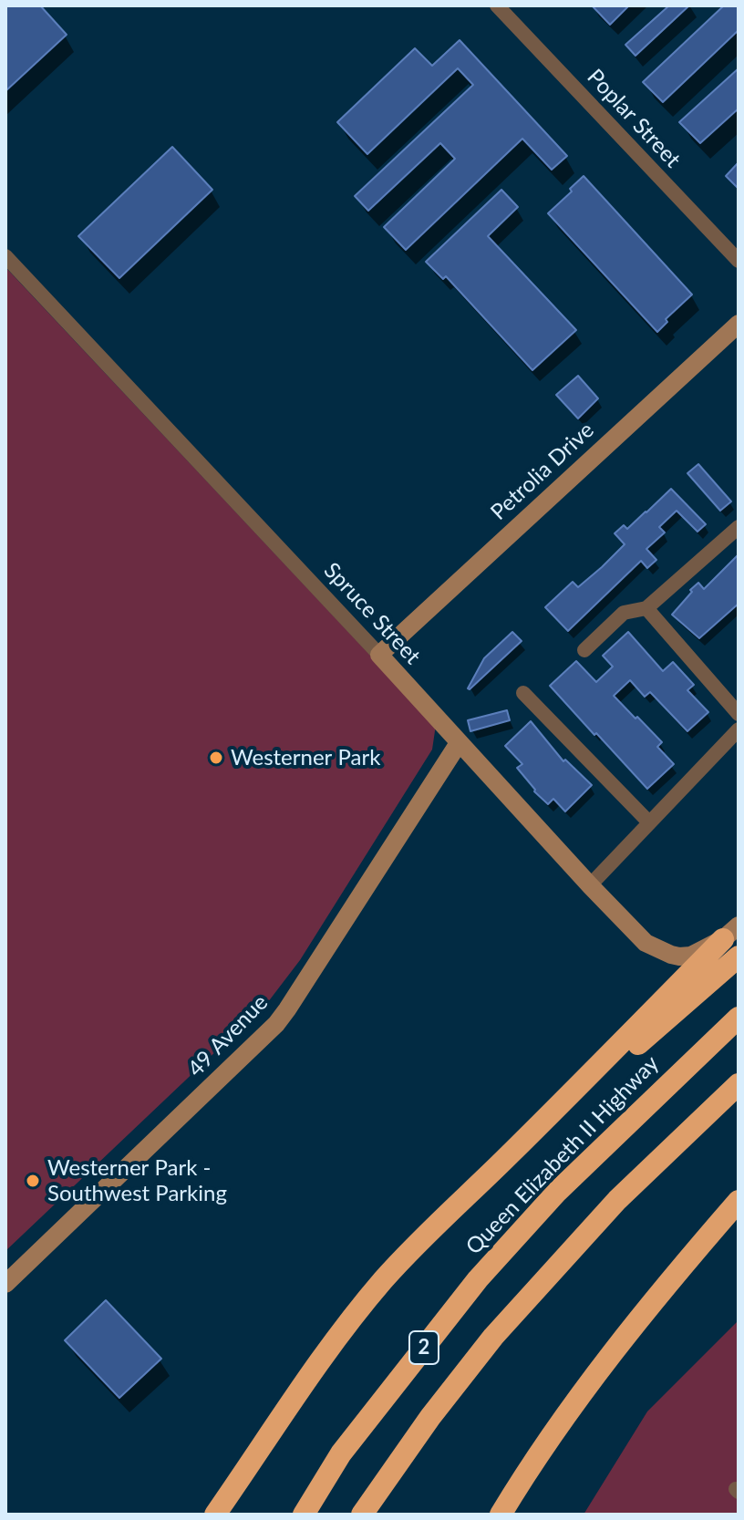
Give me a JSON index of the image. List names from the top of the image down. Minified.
{"streets":{"highway":["Queen Elizabeth II Highway","2"],"street":["Poplar Street","Petrolia Drive","Spruce Street","49 Avenue"]},"crossings":[["Petrolia Drive","Spruce Street"],["Spruce Street","49 Avenue"]],"places":["Westerner Park","Westerner Park - Southwest Parking"]}
